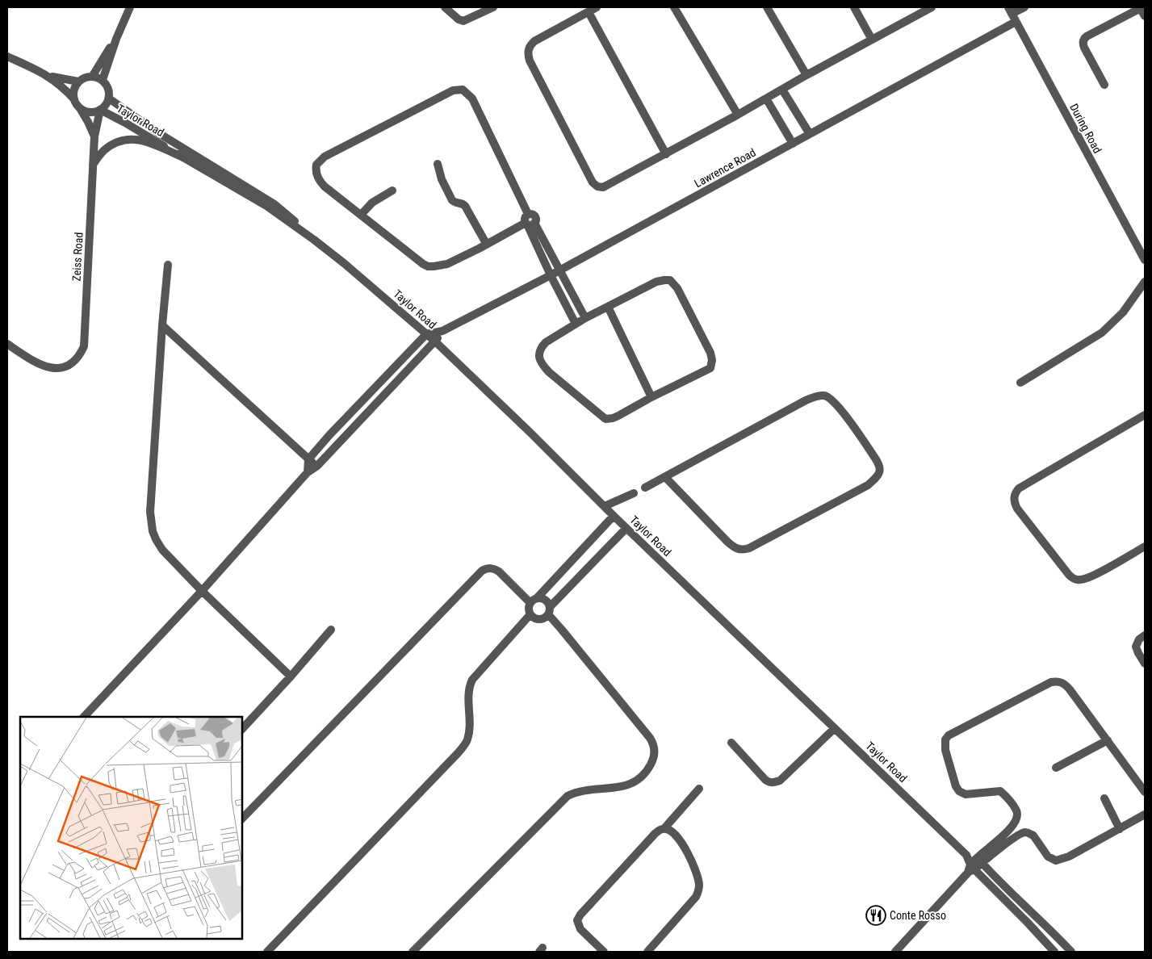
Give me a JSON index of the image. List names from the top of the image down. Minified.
{"streets":{"street":["Taylor Road","During Road","Lawrence Road","Zeiss Road"]},"crossings":[["Taylor Road","Lawrence Road"],["Taylor Road","Zeiss Road"],["During Road","Lawrence Road"]],"places":{"restaurant":["Conte Rosso"]}}
